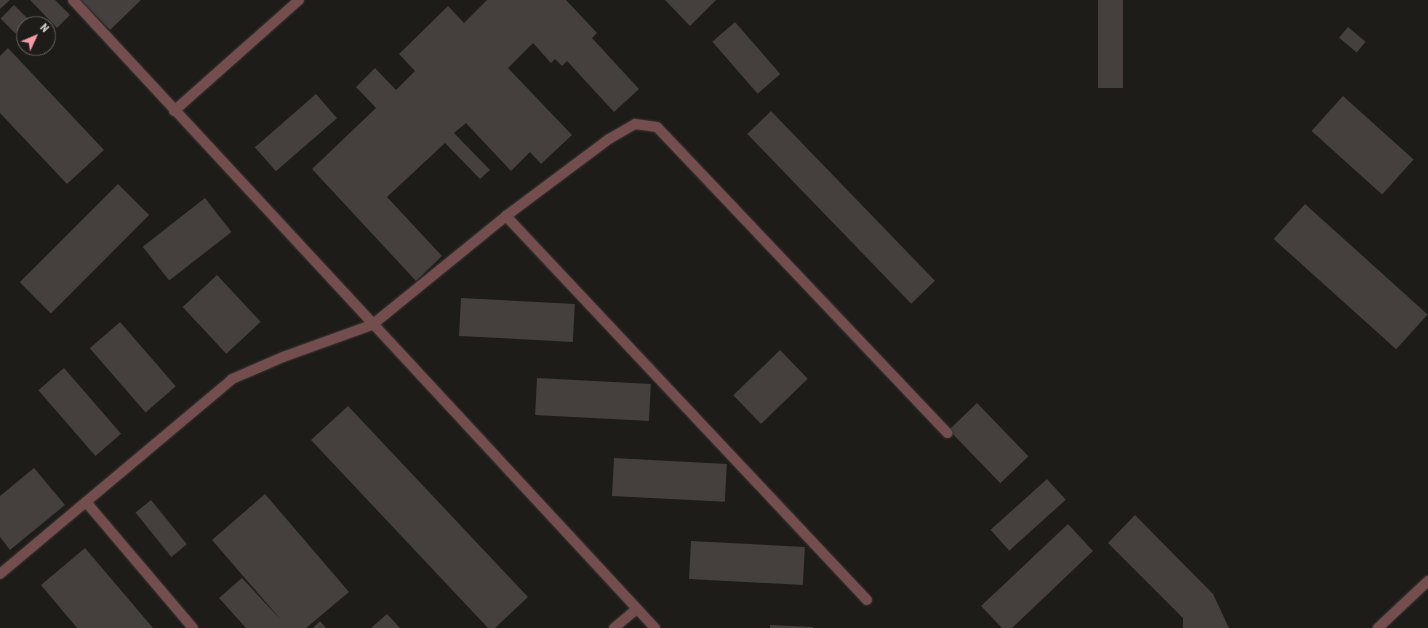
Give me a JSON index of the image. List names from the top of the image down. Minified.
{"north":"top right"}
